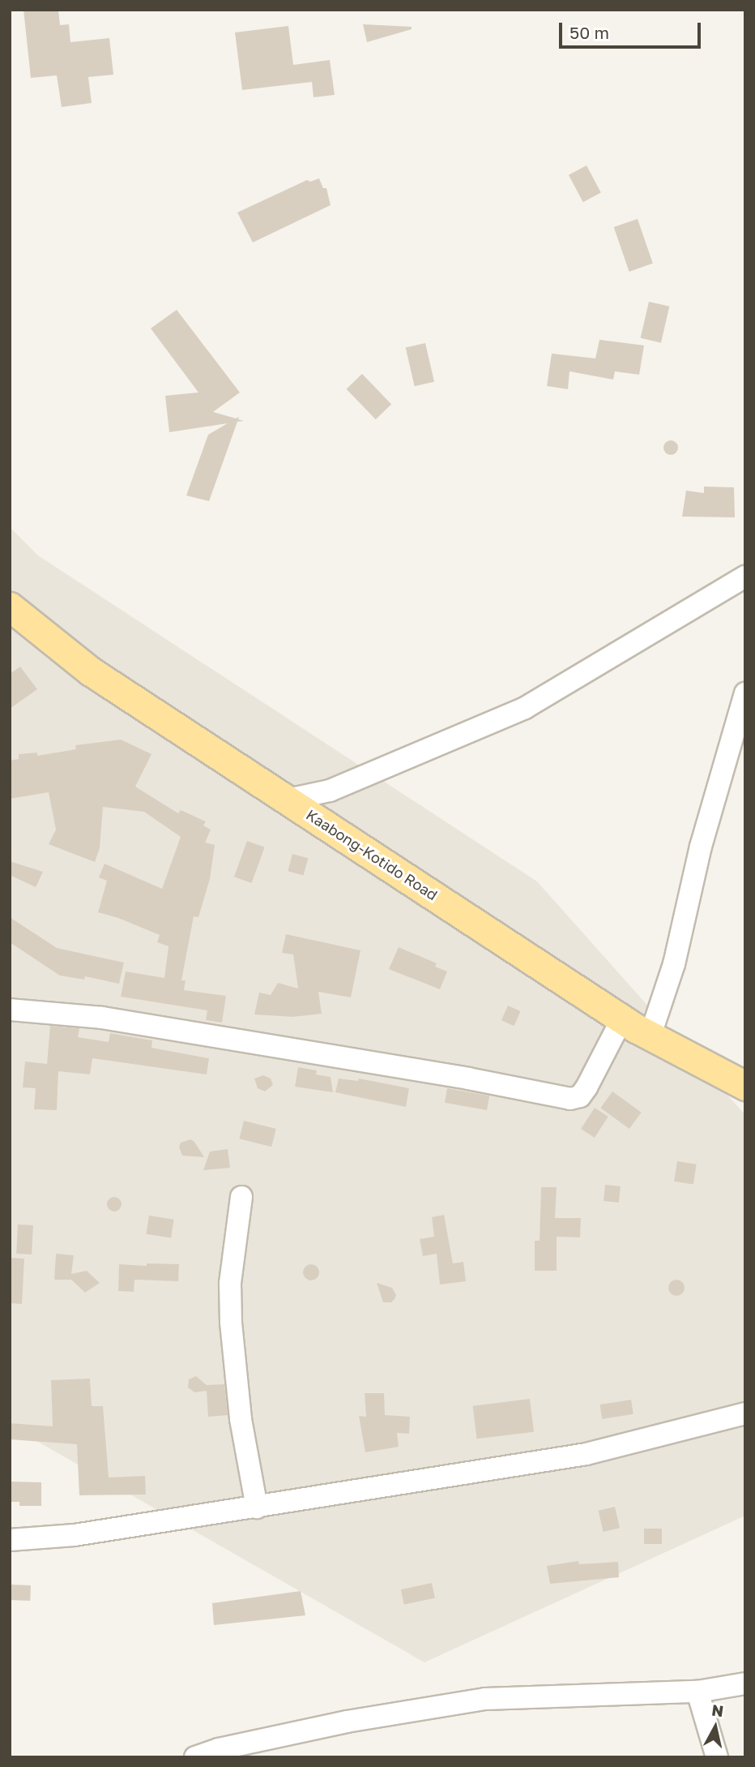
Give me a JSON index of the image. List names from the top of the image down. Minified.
{"streets":{"main road":["Kaabong-Kotido Road"]},"scale_bar":"50 m","north":"top"}
